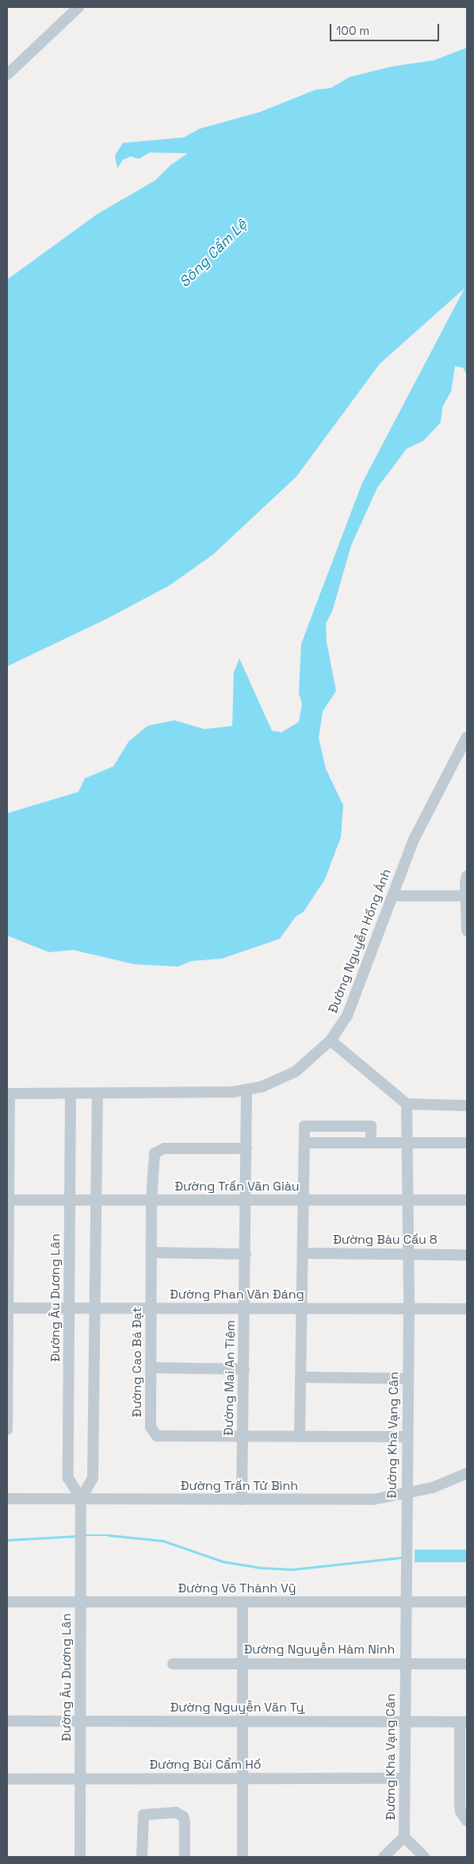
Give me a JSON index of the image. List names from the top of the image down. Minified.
{"streets":{"street":["Đường Nguyễn Hồng Ánh","Đường Trần Văn Giàu","Đường Bàu Cầu 8","Đường Phan Văn Đáng","Đường Âu Dương Lân","Đường Cao Bá Đạt","Đường Mai An Tiêm","Đường Kha Vạng Cân","Đường Trần Tử Bình","Đường Võ Thành Vỹ","Đường Nguyễn Hàm Ninh","Đường Nguyễn Văn Tỵ","Đường Bùi Cẩm Hồ"]},"crossings":[["Đường Nguyễn Hồng Ánh","Đường Âu Dương Lân"],["Đường Nguyễn Hồng Ánh","Đường Mai An Tiêm"],["Đường Trần Văn Giàu","Đường Âu Dương Lân"],["Đường Trần Văn Giàu","Đường Cao Bá Đạt"],["Đường Trần Văn Giàu","Đường Mai An Tiêm"],["Đường Trần Văn Giàu","Đường Kha Vạng Cân"],["Đường Bàu Cầu 8","Đường Kha Vạng Cân"],["Đường Phan Văn Đáng","Đường Âu Dương Lân"],["Đường Phan Văn Đáng","Đường Cao Bá Đạt"],["Đường Phan Văn Đáng","Đường Mai An Tiêm"],["Đường Phan Văn Đáng","Đường Kha Vạng Cân"],["Đường Âu Dương Lân","Đường Trần Tử Bình"],["Đường Âu Dương Lân","Đường Võ Thành Vỹ"],["Đường Âu Dương Lân","Đường Nguyễn Văn Tỵ"],["Đường Âu Dương Lân","Đường Bùi Cẩm Hồ"],["Đường Cao Bá Đạt","Đường Mai An Tiêm"],["Đường Cao Bá Đạt","Đường Kha Vạng Cân"],["Đường Mai An Tiêm","Đường Trần Tử Bình"],["Đường Kha Vạng Cân","Đường Trần Tử Bình"],["Đường Kha Vạng Cân","Đường Võ Thành Vỹ"],["Đường Kha Vạng Cân","Đường Nguyễn Hàm Ninh"],["Đường Kha Vạng Cân","Đường Nguyễn Văn Tỵ"],["Đường Kha Vạng Cân","Đường Bùi Cẩm Hồ"]],"water":["Sông Cẩm Lệ"],"scale_bar":"100 m"}
